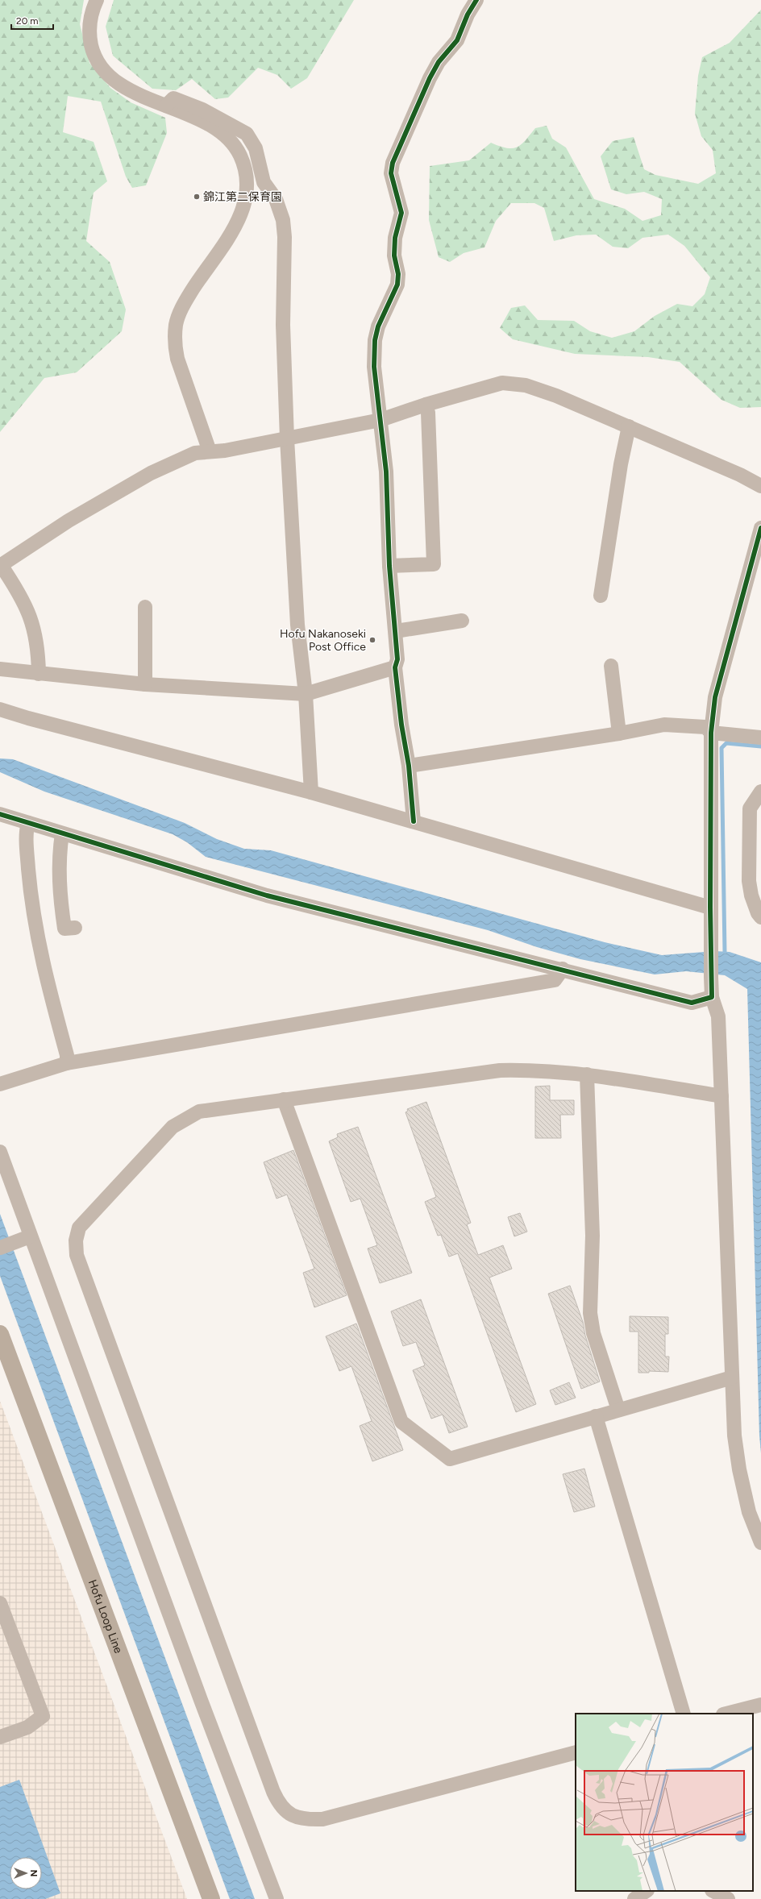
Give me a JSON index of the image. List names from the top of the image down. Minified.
{"streets":{"main road":["Hofu Loop Line"]},"places":["錦江第二保育園","Hofu Nakanoseki Post Office"],"scale_bar":"20 m","north":"right"}
